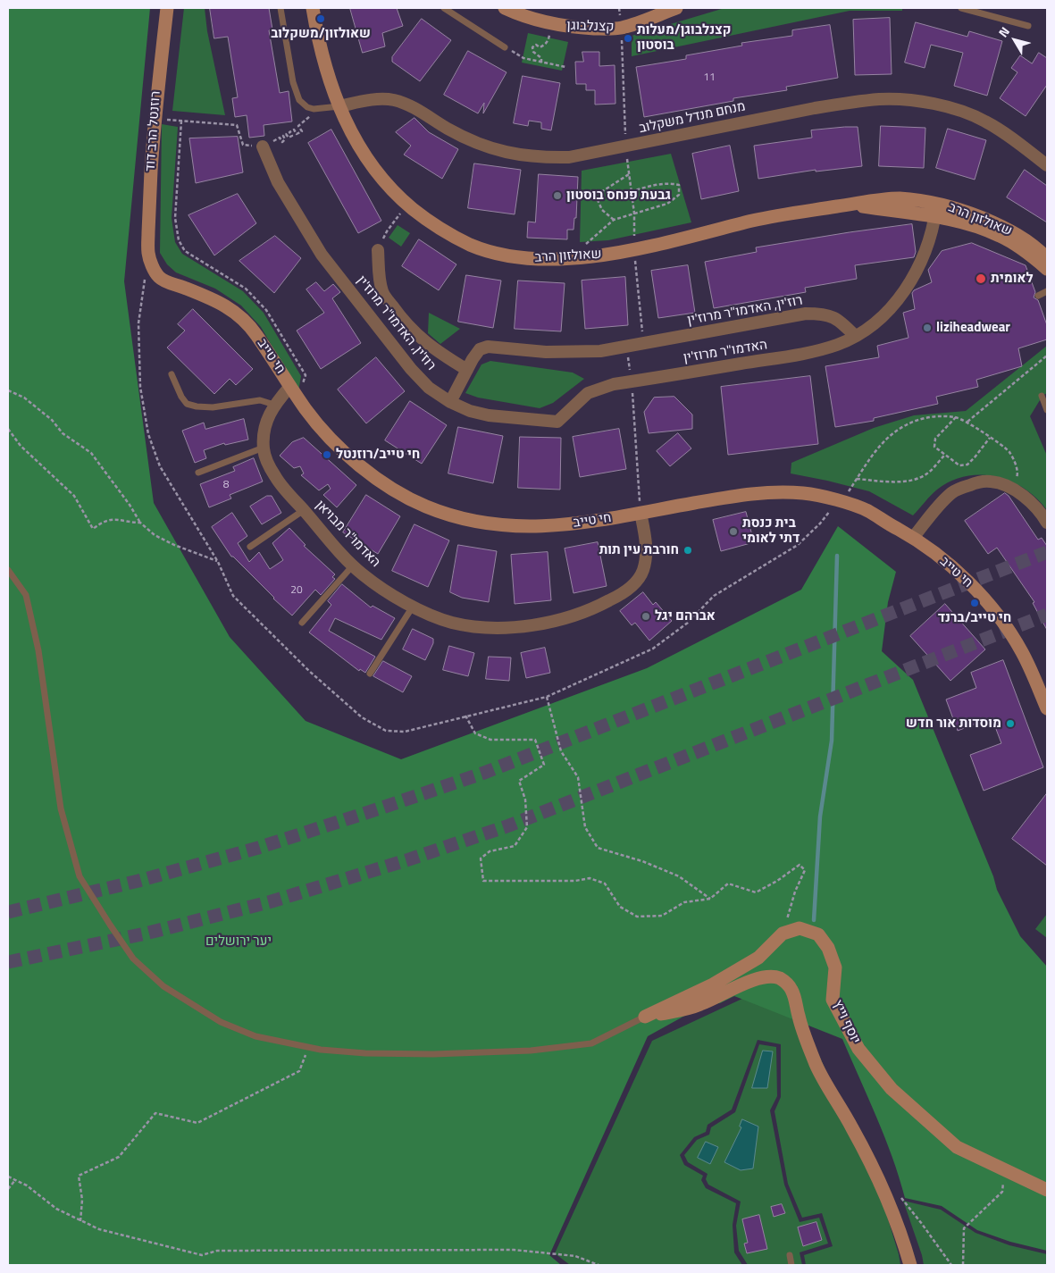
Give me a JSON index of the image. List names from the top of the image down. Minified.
{"streets":{"street":["קצנלבוגן","מנחם מנדל משקלוב","רוזנטל הרב דוד","שאולזון הרב","רוז'ין, האדמו\"ר מרוז'ין","האדמו\"ר מרוז'ין","חי טייב","האדמו\"ר מבויאן","יוסף וייץ"]},"crossings":[["מנחם מנדל משקלוב","שאולזון הרב"],["רוזנטל הרב דוד","חי טייב"],["שאולזון הרב","האדמו\"ר מרוז'ין"],["רוז'ין, האדמו\"ר מרוז'ין","האדמו\"ר מרוז'ין"],["חי טייב","האדמו\"ר מבויאן"]],"parks":["יער ירושלים"],"places":["שאולזון/משקלוב","קצנלבוגן/מעלות בוסטון","גבעת פנחס בוסטון","לאומית","liziheadwear","חי טייב/רוזנטל","בית כנסת דתי לאומי","חורבת עין תות","חי טייב/ברנד","אברהם יגל","מוסדות אור חדש"],"house_numbers":["11","8","20"],"north":"top left"}
